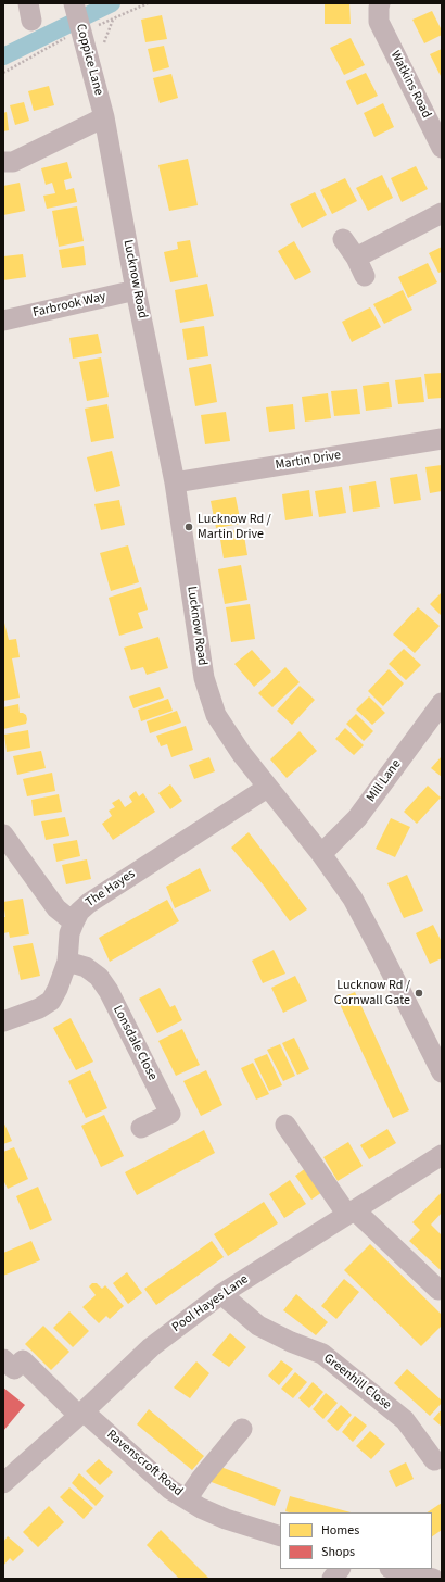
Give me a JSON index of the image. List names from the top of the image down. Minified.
{"streets":{"street":["Coppice Lane","Watkins Road","Lucknow Road","Farbrook Way","Martin Drive","Mill Lane","The Hayes","Lonsdale Close","Pool Hayes Lane","Greenhill Close","Ravenscroft Road"]},"crossings":[["Coppice Lane","Lucknow Road"],["Lucknow Road","Farbrook Way"],["Lucknow Road","Martin Drive"],["Lucknow Road","Mill Lane"],["Lucknow Road","The Hayes"],["The Hayes","Lonsdale Close"],["Pool Hayes Lane","Greenhill Close"],["Pool Hayes Lane","Ravenscroft Road"]],"places":["Lucknow Rd / Martin Drive","Lucknow Rd / Cornwall Gate"],"legend":["Homes","Shops"]}
